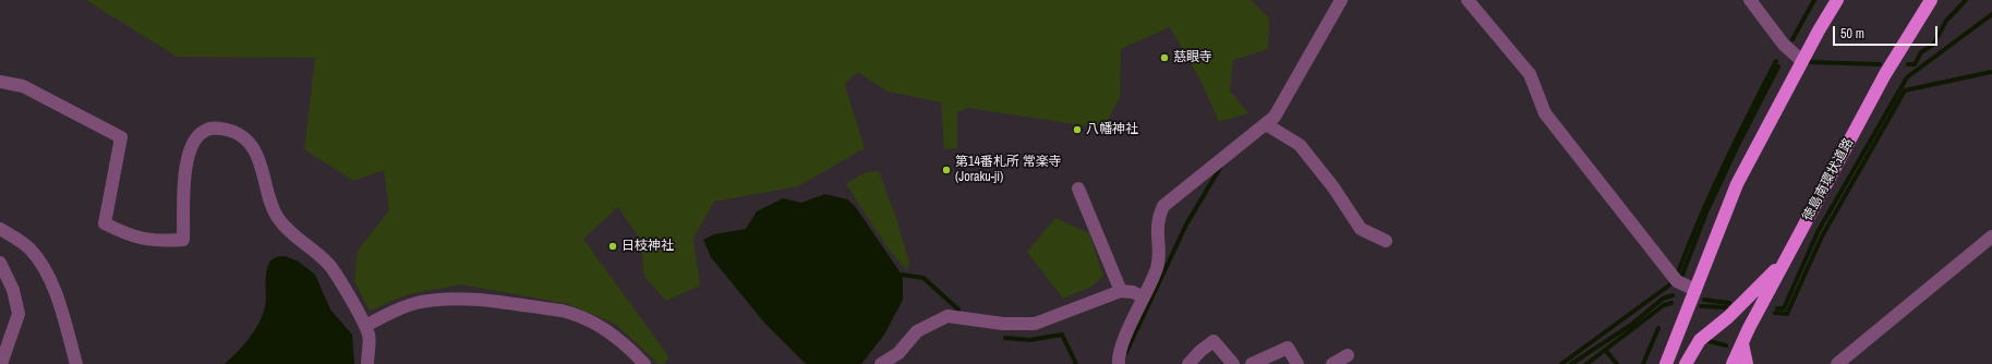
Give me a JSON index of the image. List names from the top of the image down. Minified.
{"streets":{"highway":["徳島南環状道路"]},"places":["慈眼寺","八幡神社","第14番札所 常楽寺 (Joraku-ji)","日枝神社"],"scale_bar":"50 m"}
